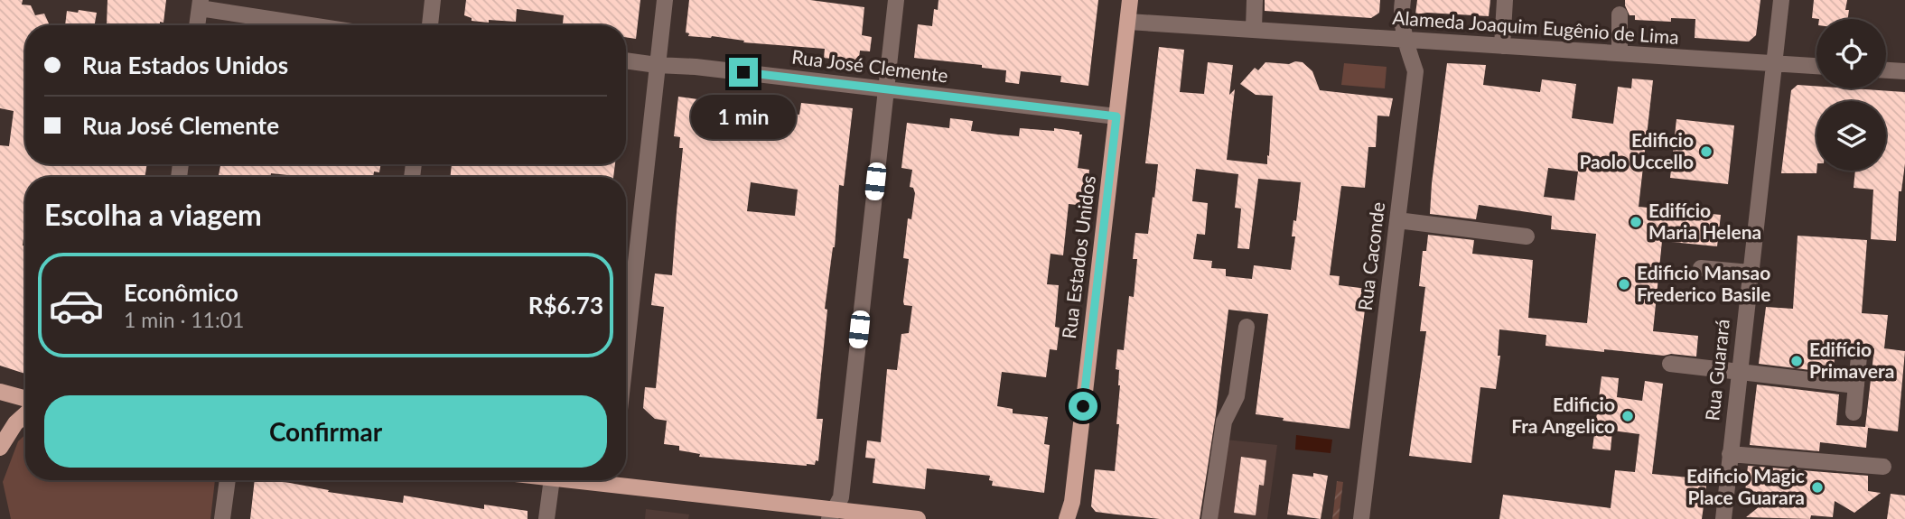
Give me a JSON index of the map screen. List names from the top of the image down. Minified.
{"streets":{"main road":["Rua Estados Unidos"],"street":["Alameda Joaquim Eugênio de Lima","Rua José Clemente","Rua Caconde","Rua Guarará"]},"crossings":[["Alameda Joaquim Eugênio de Lima","Rua Caconde"],["Alameda Joaquim Eugênio de Lima","Rua Estados Unidos"],["Alameda Joaquim Eugênio de Lima","Rua Guarará"],["Rua José Clemente","Rua Estados Unidos"]],"places":["Edificio Paolo Uccello","Edifício Maria Helena","Edificio Mansao Frederico Basile","Edifício Primavera","Edificio Fra Angelico","Edificio Magic Place Guarara"],"page":{"banner":["Rua Estados Unidos","Rua José Clemente"],"bubble":"1 min","heading":"Escolha a viagem","list":[{"name":"Econômico","note":"1 min · 11:01","value":"R$6.73"}],"buttons":"Confirmar"}}
